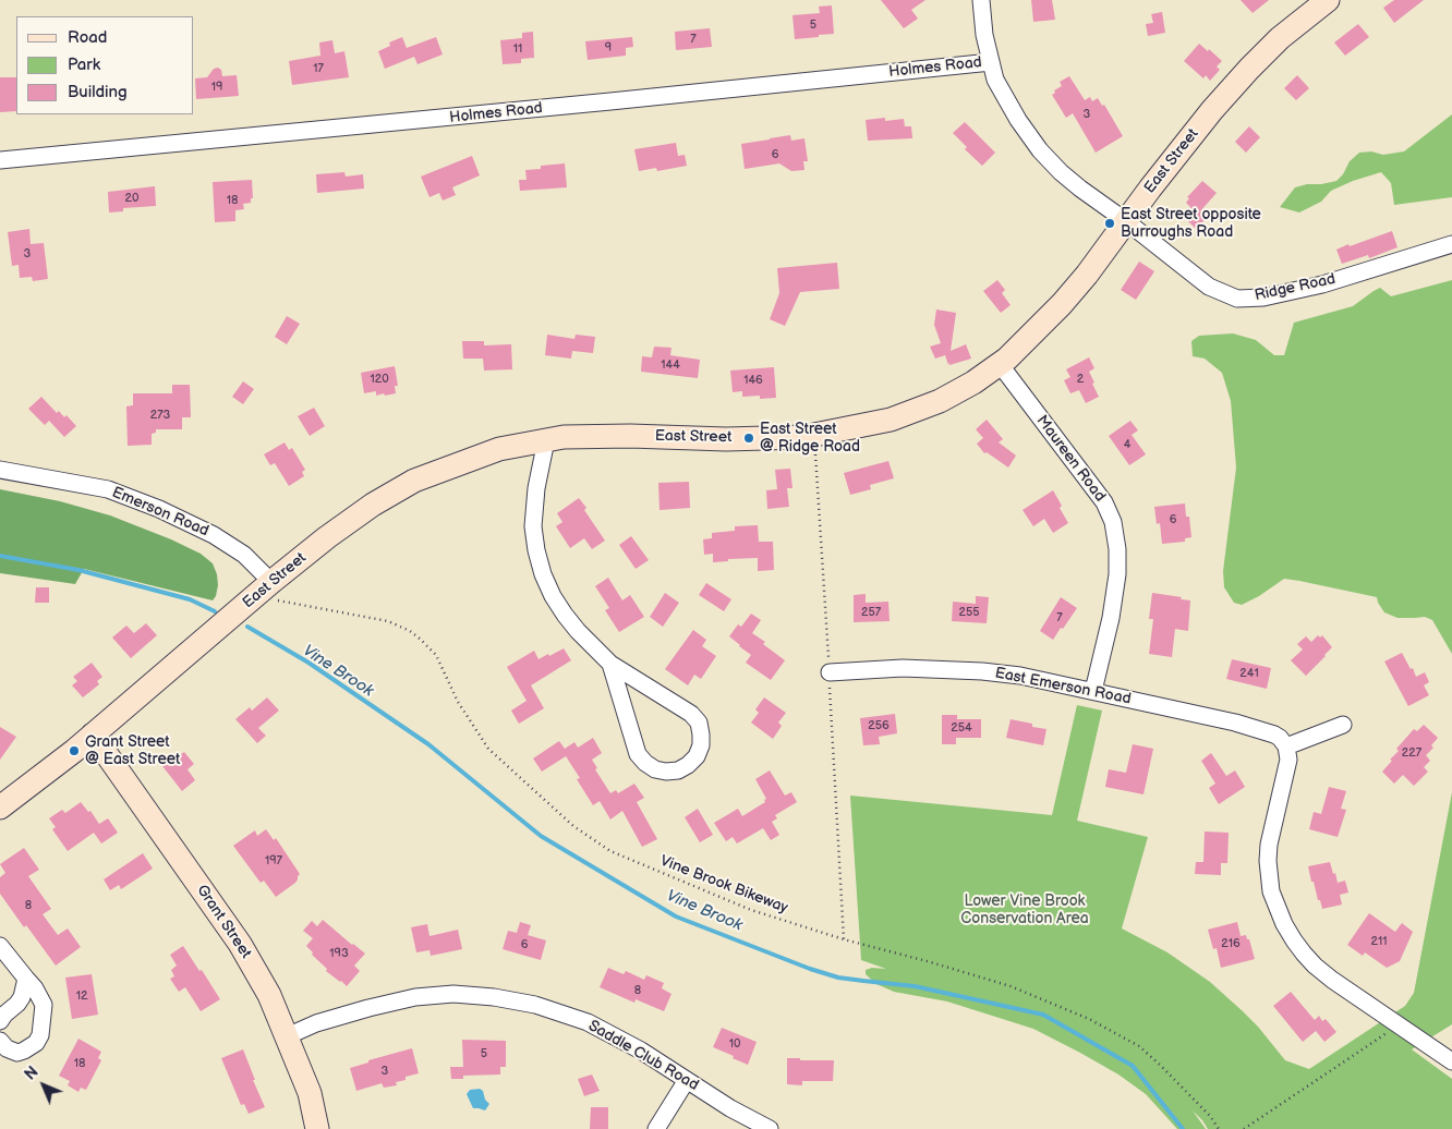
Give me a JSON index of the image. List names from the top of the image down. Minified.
{"streets":{"street":["Holmes Road","East Street","Ridge Road","Maureen Road","Emerson Road","East Emerson Road","Grant Street","Saddle Club Road"],"path":["Vine Brook Bikeway"]},"crossings":[["Holmes Road","Ridge Road"],["East Street","Ridge Road"],["East Street","Maureen Road"],["East Street","Emerson Road"],["East Street","Vine Brook Bikeway"],["East Street","Grant Street"],["Maureen Road","East Emerson Road"],["Emerson Road","Vine Brook Bikeway"],["Grant Street","Saddle Club Road"]],"water":["Vine Brook"],"parks":["Lower Vine Brook Conservation Area"],"places":["East Street opposite Burroughs Road","East Street @ Ridge Road","Grant Street @ East Street"],"house_numbers":["5","7","9","11","17","19","3","6","20","18","3","144","120","2","146","273","4","6","257","255","7","241","256","254","227","197","8","211","216","6","193","8","12","10","5","18","3"],"legend":["Road","Park","Building"],"north":"top left"}
